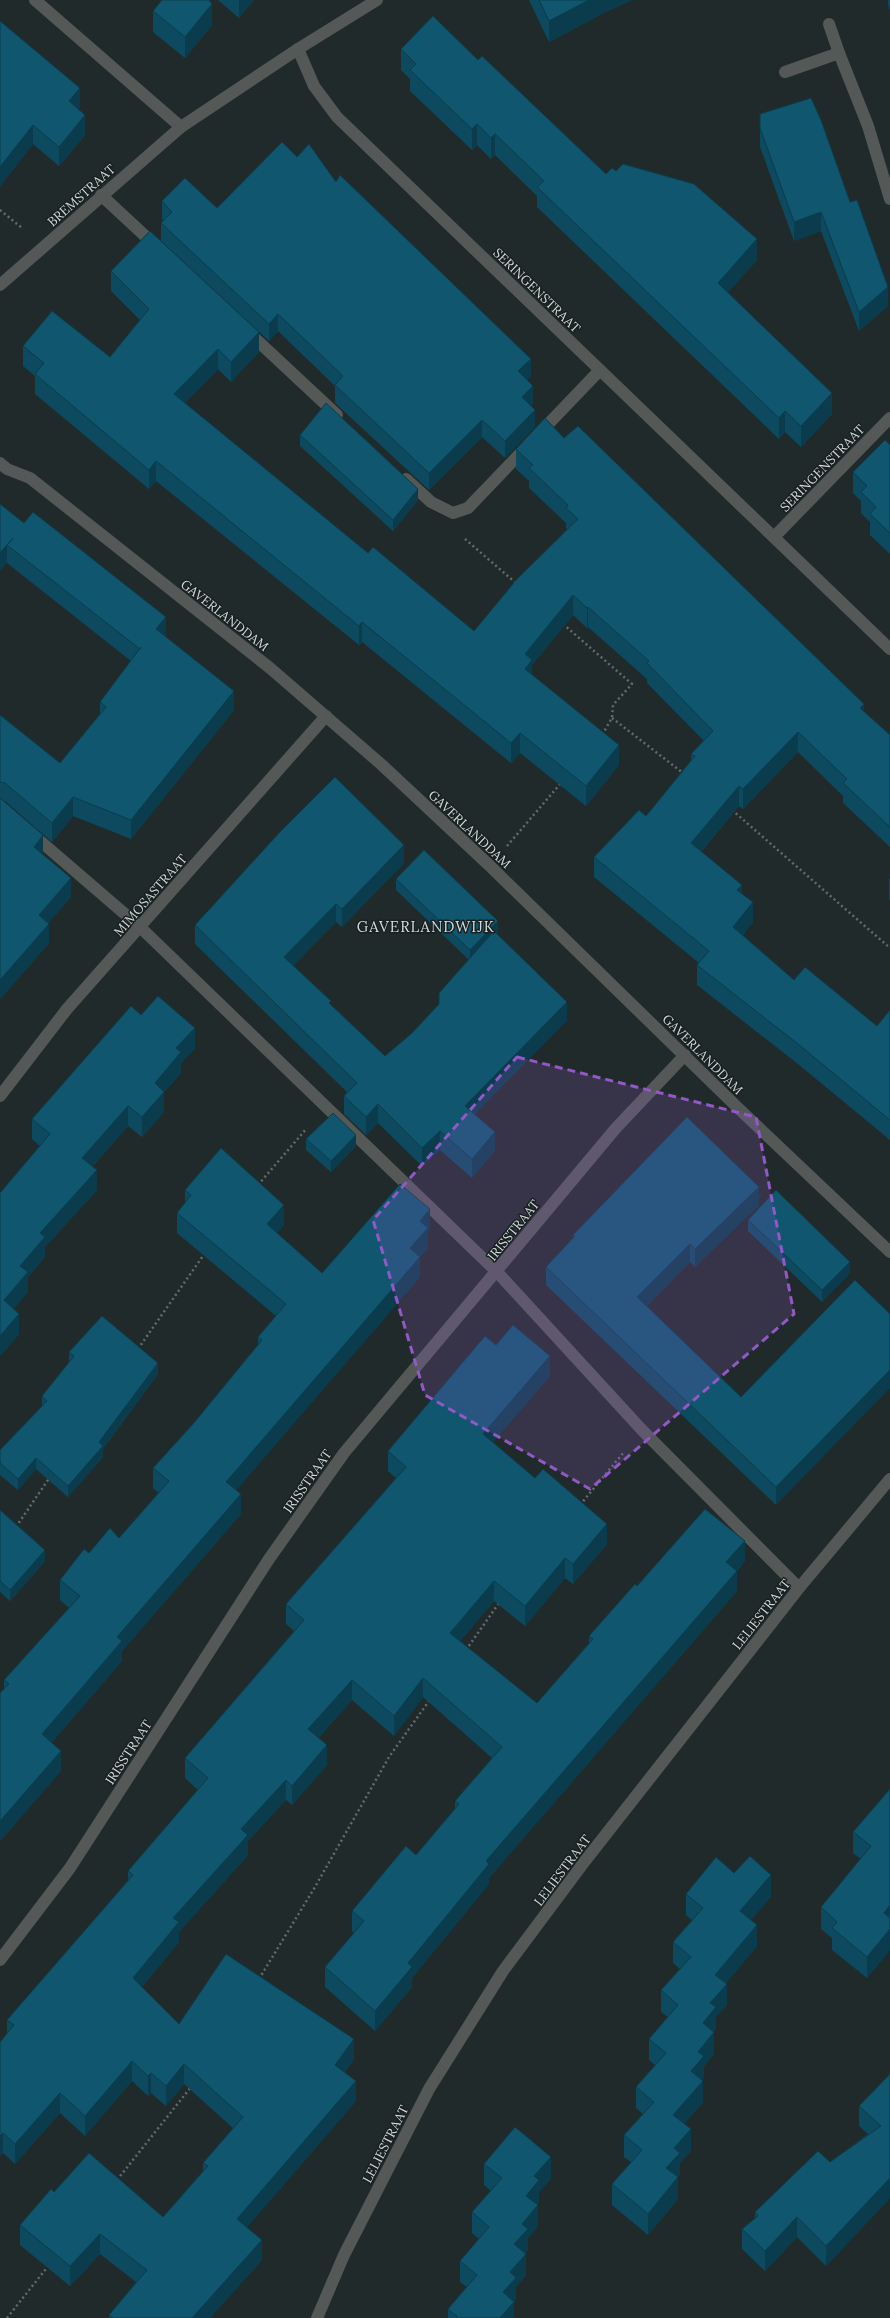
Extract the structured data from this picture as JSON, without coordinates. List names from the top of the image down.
{
  "streets": {
    "street": [
      "BREMSTRAAT",
      "SERINGENSTRAAT",
      "GAVERLANDDAM",
      "MIMOSASTRAAT",
      "IRISSTRAAT",
      "LELIESTRAAT"
    ]
  },
  "crossings": [
    ["BREMSTRAAT", "SERINGENSTRAAT"],
    ["GAVERLANDDAM", "MIMOSASTRAAT"],
    ["GAVERLANDDAM", "IRISSTRAAT"]
  ],
  "districts": ["GAVERLANDWIJK"]
}
